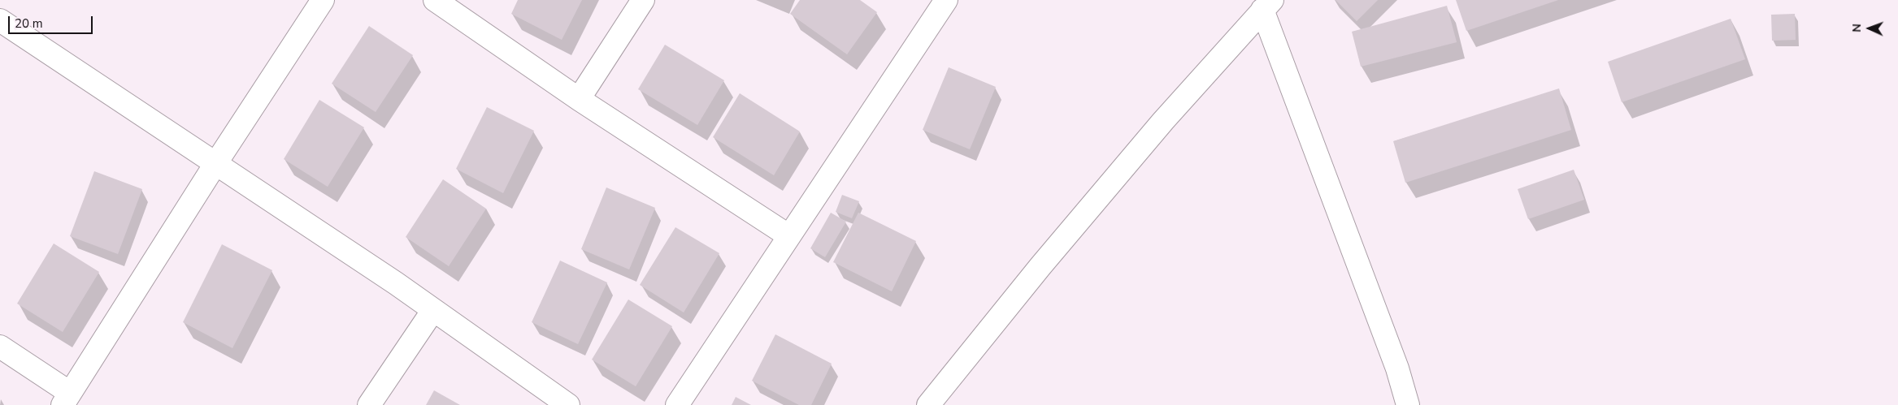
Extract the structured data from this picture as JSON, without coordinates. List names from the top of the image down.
{
  "scale_bar": "20 m",
  "north": "left"
}
